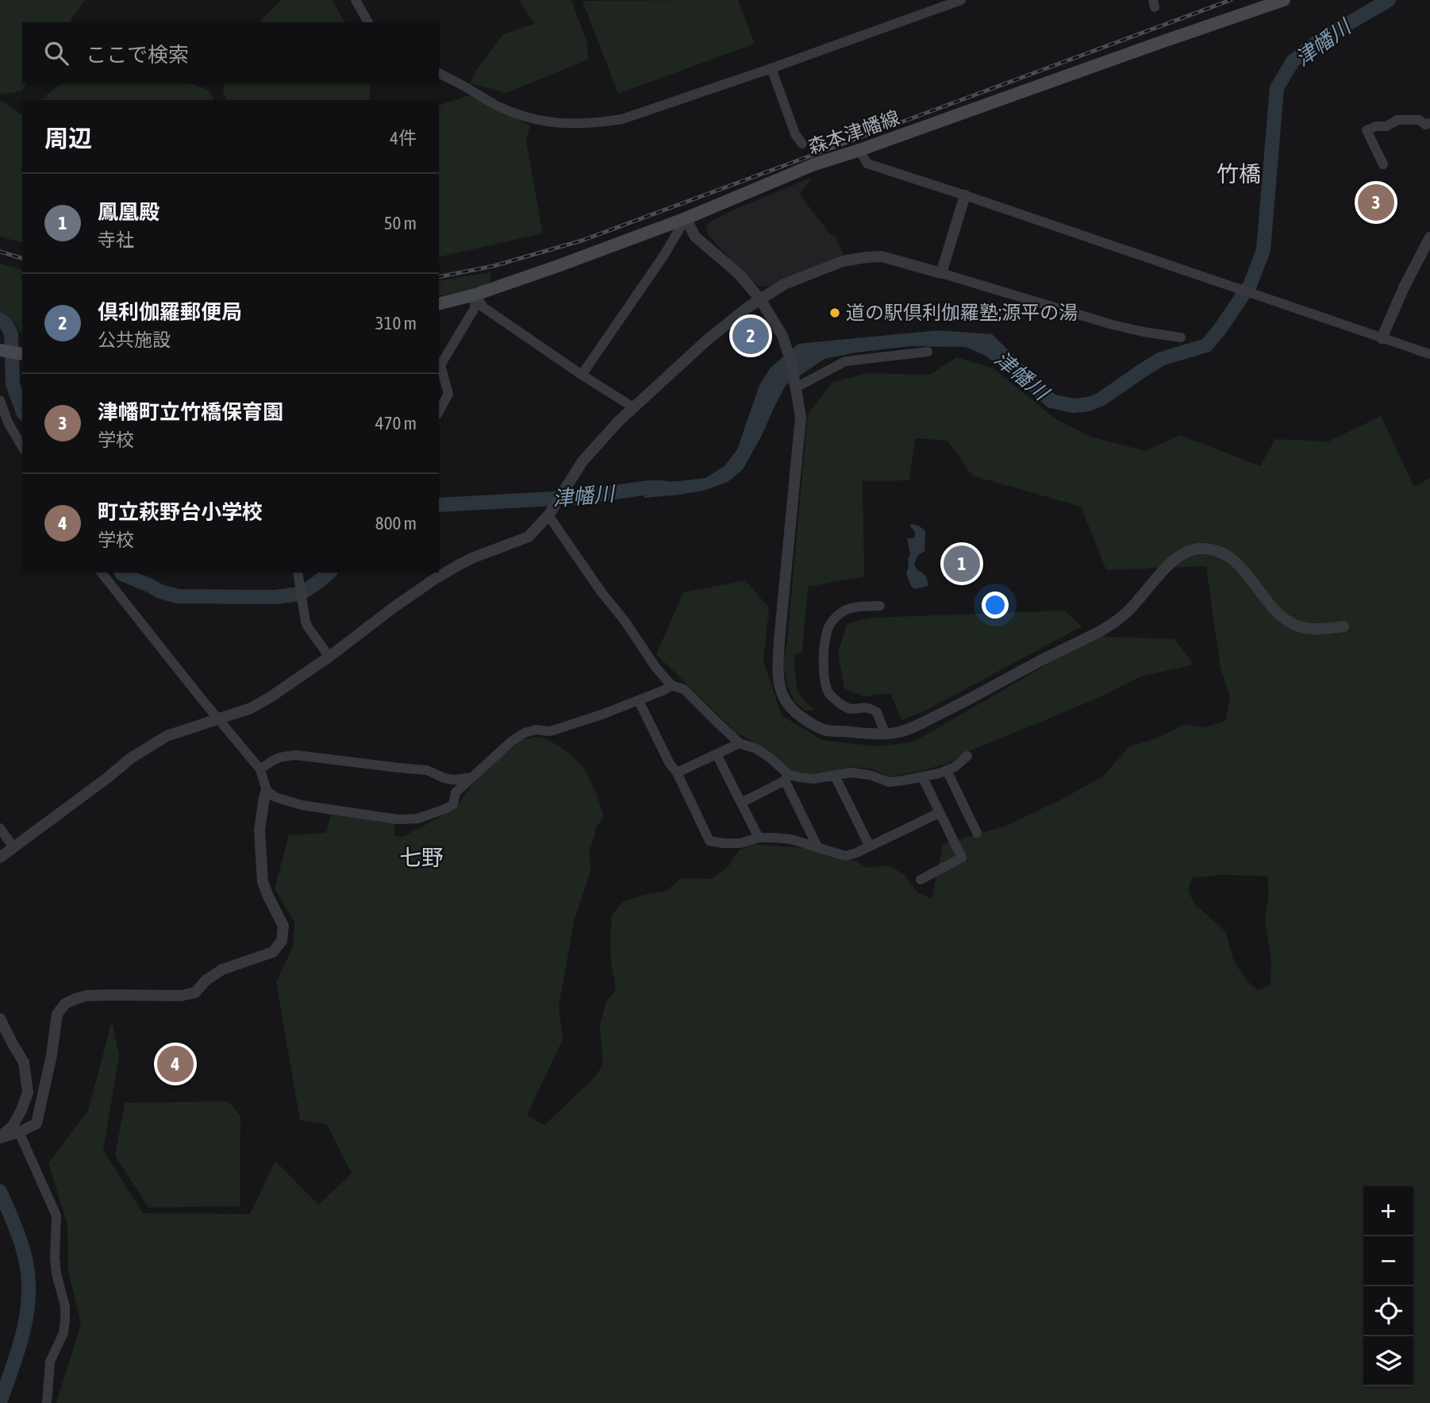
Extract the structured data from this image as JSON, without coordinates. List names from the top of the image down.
{
  "streets": {
    "main road": ["森本津幡線"]
  },
  "districts": ["竹橋", "七野"],
  "water": ["津幡川"],
  "places": ["道の駅倶利伽羅塾;源平の湯"],
  "page": {
    "search": "ここで検索",
    "heading": ["周辺", "4件"],
    "list": [
      {
        "mark": "1",
        "name": "鳳凰殿",
        "note": "寺社",
        "value": "50 m"
      },
      {
        "mark": "2",
        "name": "倶利伽羅郵便局",
        "note": "公共施設",
        "value": "310 m"
      },
      {
        "mark": "3",
        "name": "津幡町立竹橋保育園",
        "note": "学校",
        "value": "470 m"
      },
      {
        "mark": "4",
        "name": "町立萩野台小学校",
        "note": "学校",
        "value": "800 m"
      }
    ],
    "pins": [
      "3",
      "2",
      "1",
      "4"
    ],
    "map_buttons": ["+", "−"]
  }
}
